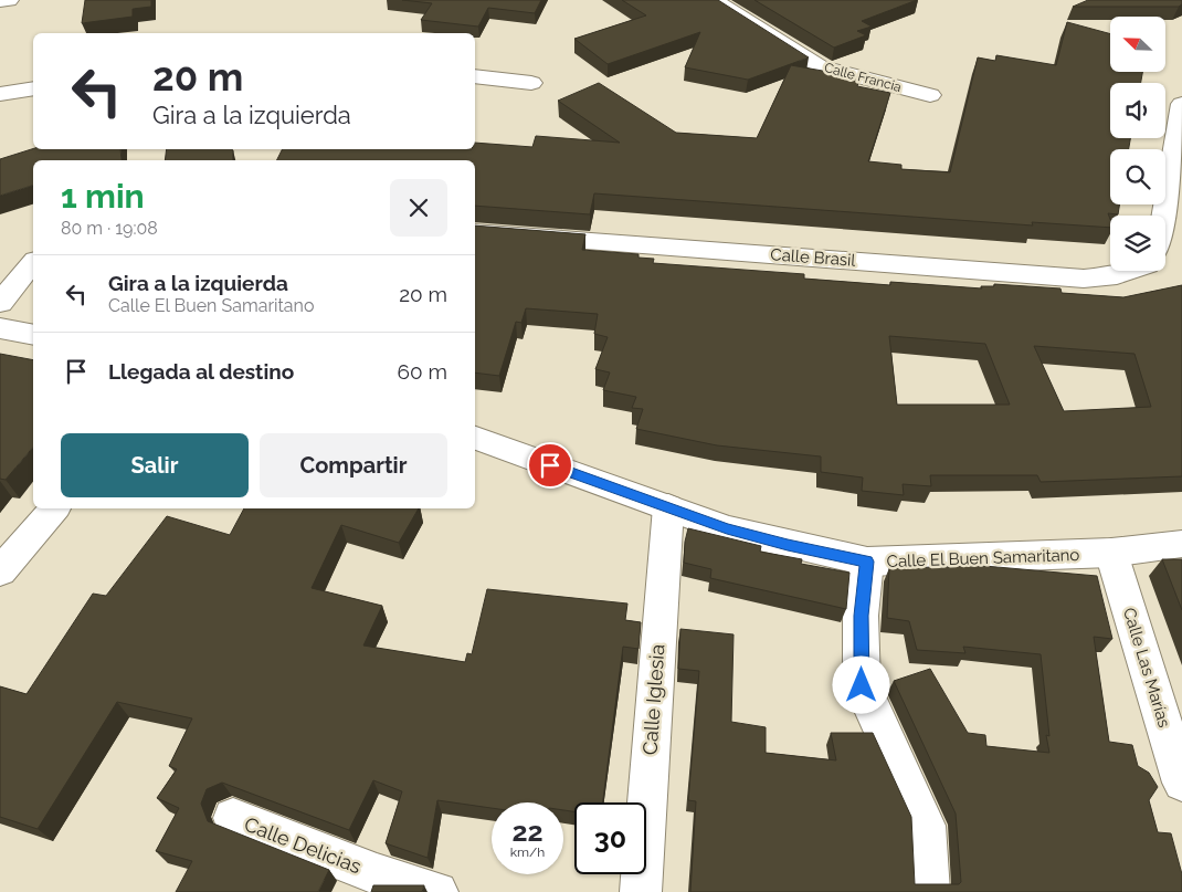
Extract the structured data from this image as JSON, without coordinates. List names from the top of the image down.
{
  "streets": {
    "street": [
      "Calle Francia",
      "Calle Brasil",
      "Calle El Buen Samaritano",
      "Calle Las Marías",
      "Calle Iglesia",
      "Calle Delicias"
    ]
  },
  "crossings": [
    ["Calle El Buen Samaritano", "Calle Las Marías"],
    ["Calle El Buen Samaritano", "Calle Iglesia"]
  ],
  "north": "top left",
  "page": {
    "turn": ["20 m", "Gira a la izquierda"],
    "heading": ["1 min", "80 m · 19:08"],
    "list": [
      {
        "name": "Gira a la izquierda",
        "note": "Calle El Buen Samaritano",
        "value": "20 m"
      },
      {
        "name": "Llegada al destino",
        "value": "60 m"
      }
    ],
    "buttons": ["Salir", "Compartir"],
    "speed": "22 km/h",
    "limit": "30"
  }
}
